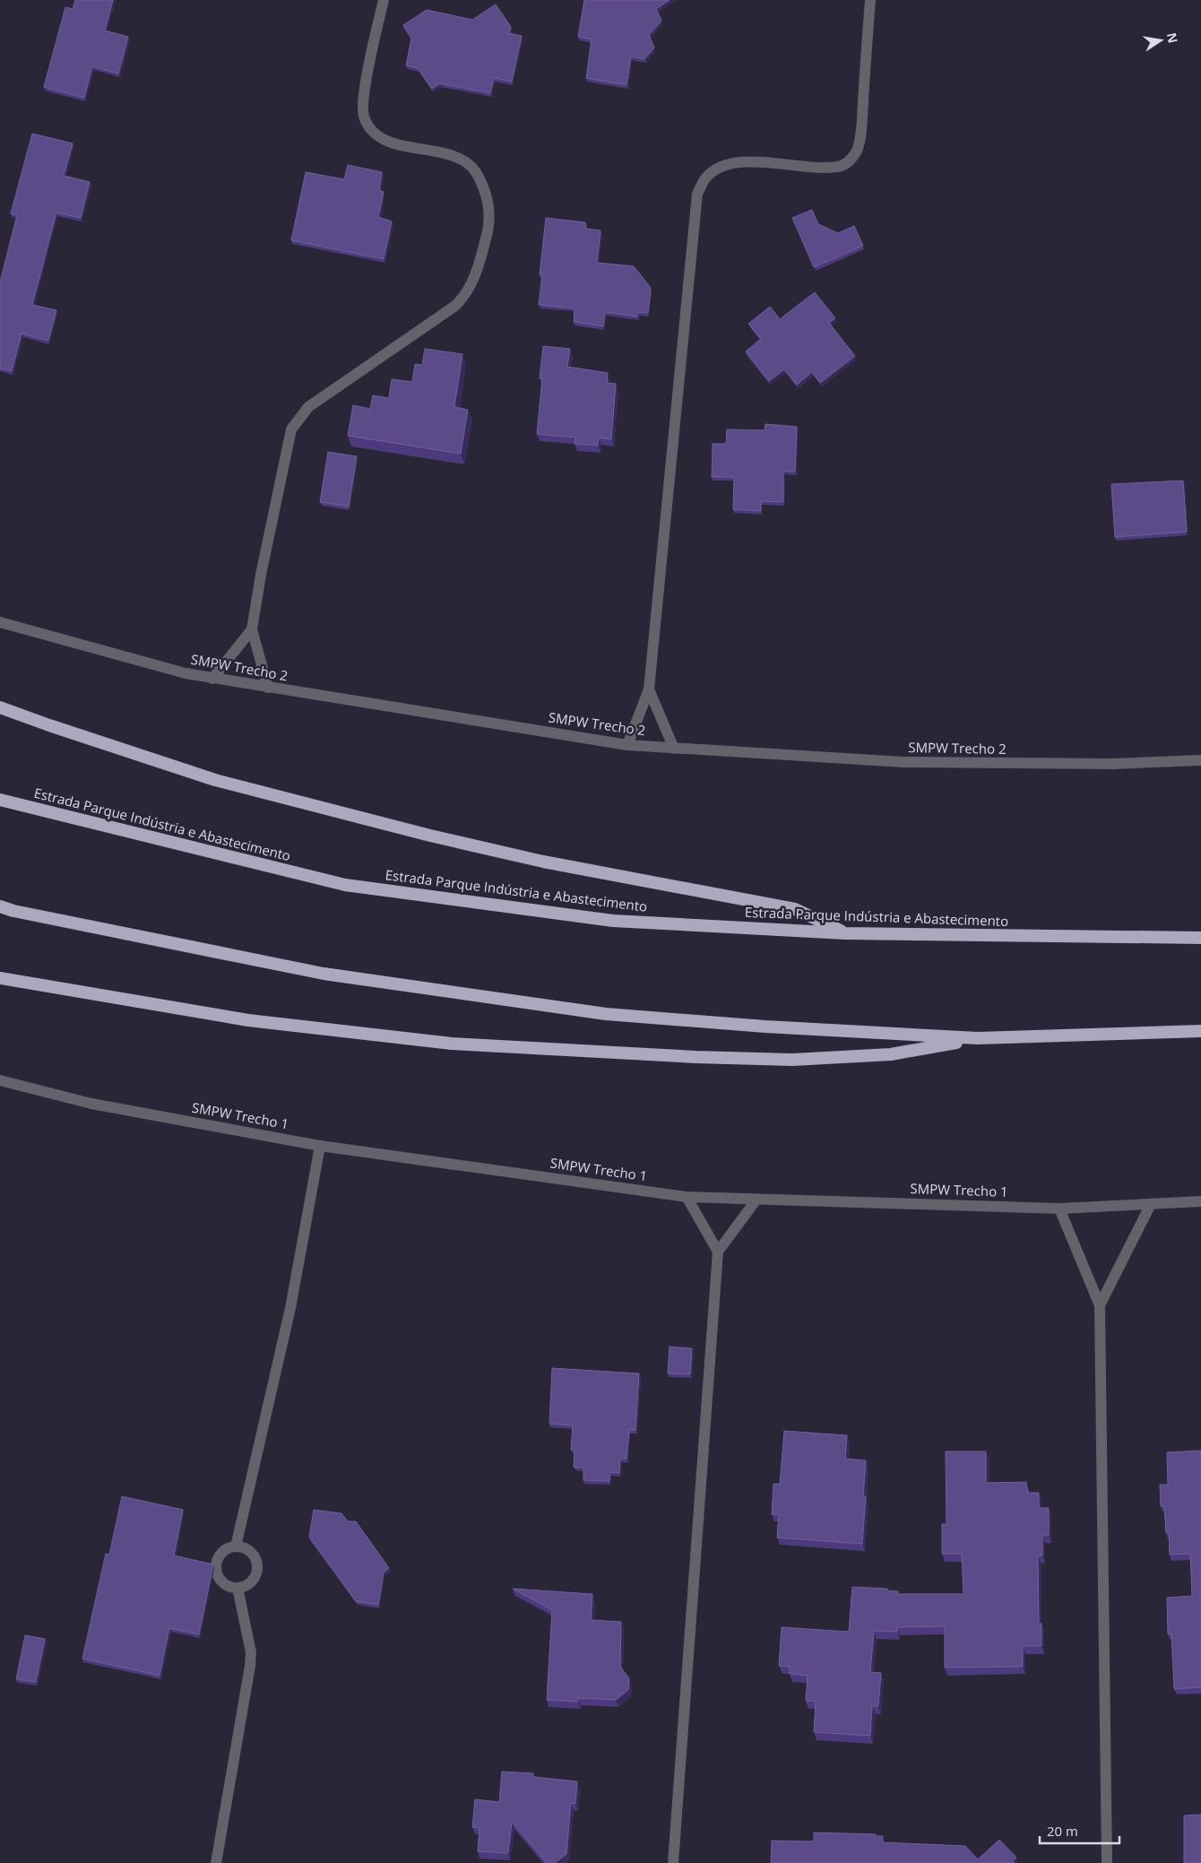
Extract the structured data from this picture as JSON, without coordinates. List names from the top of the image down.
{
  "streets": {
    "highway": ["Estrada Parque Indústria e Abastecimento"],
    "street": ["SMPW Trecho 2", "SMPW Trecho 1"]
  },
  "scale_bar": "20 m",
  "north": "right"
}
